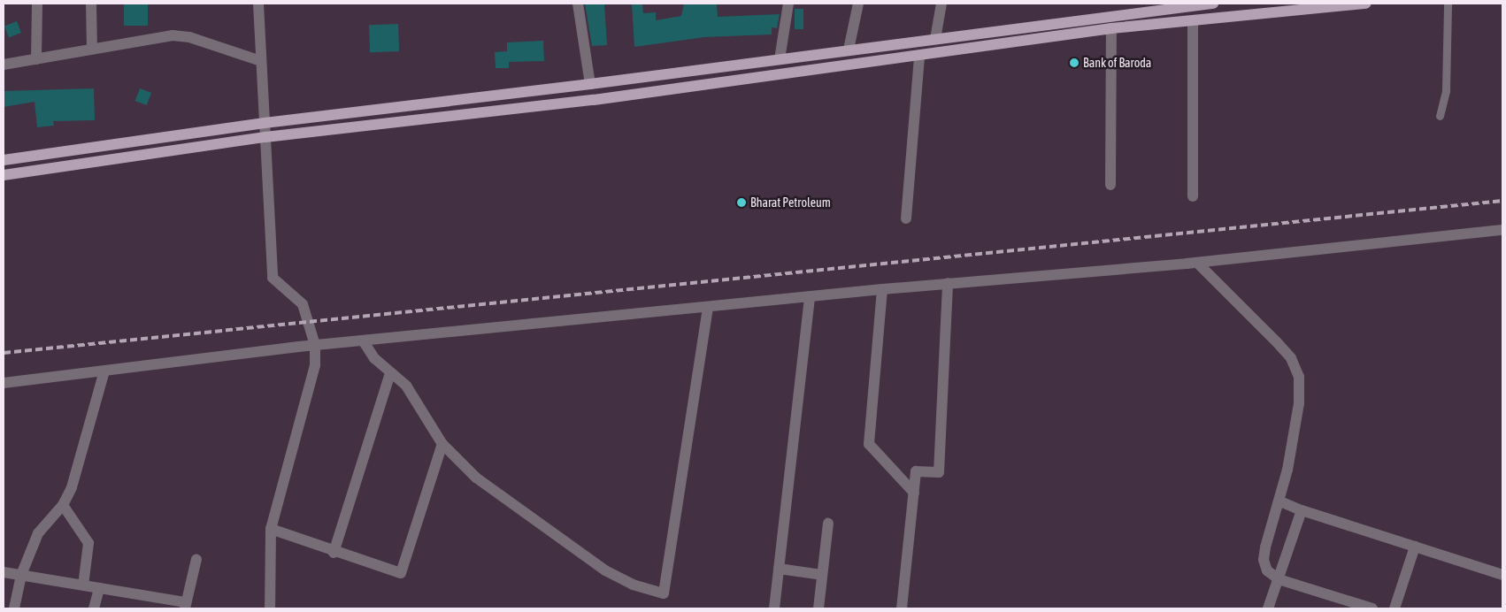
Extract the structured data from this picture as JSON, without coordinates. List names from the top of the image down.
{
  "places": ["Bank of Baroda", "Bharat Petroleum"]
}
